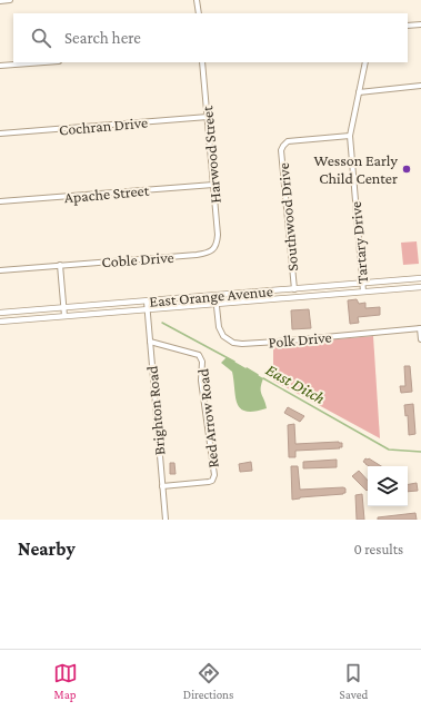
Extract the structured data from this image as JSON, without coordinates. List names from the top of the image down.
{
  "streets": {
    "street": [
      "Cochran Drive",
      "Harwood Street",
      "Apache Street",
      "Southwood Drive",
      "Tartary Drive",
      "Coble Drive",
      "East Orange Avenue",
      "Polk Drive",
      "Brighton Road",
      "Red Arrow Road"
    ]
  },
  "crossings": [
    ["Cochran Drive", "Harwood Street"],
    ["Harwood Street", "Apache Street"],
    ["Harwood Street", "Coble Drive"],
    ["Southwood Drive", "Tartary Drive"],
    ["Southwood Drive", "East Orange Avenue"],
    ["Tartary Drive", "East Orange Avenue"],
    ["East Orange Avenue", "Polk Drive"],
    ["East Orange Avenue", "Brighton Road"],
    ["Brighton Road", "Red Arrow Road"]
  ],
  "water": ["East Ditch"],
  "places": ["Wesson Early Child Center"],
  "page": {
    "search": "Search here",
    "heading": ["Nearby", "0 results"],
    "nav": ["Map", "Directions", "Saved"]
  }
}
